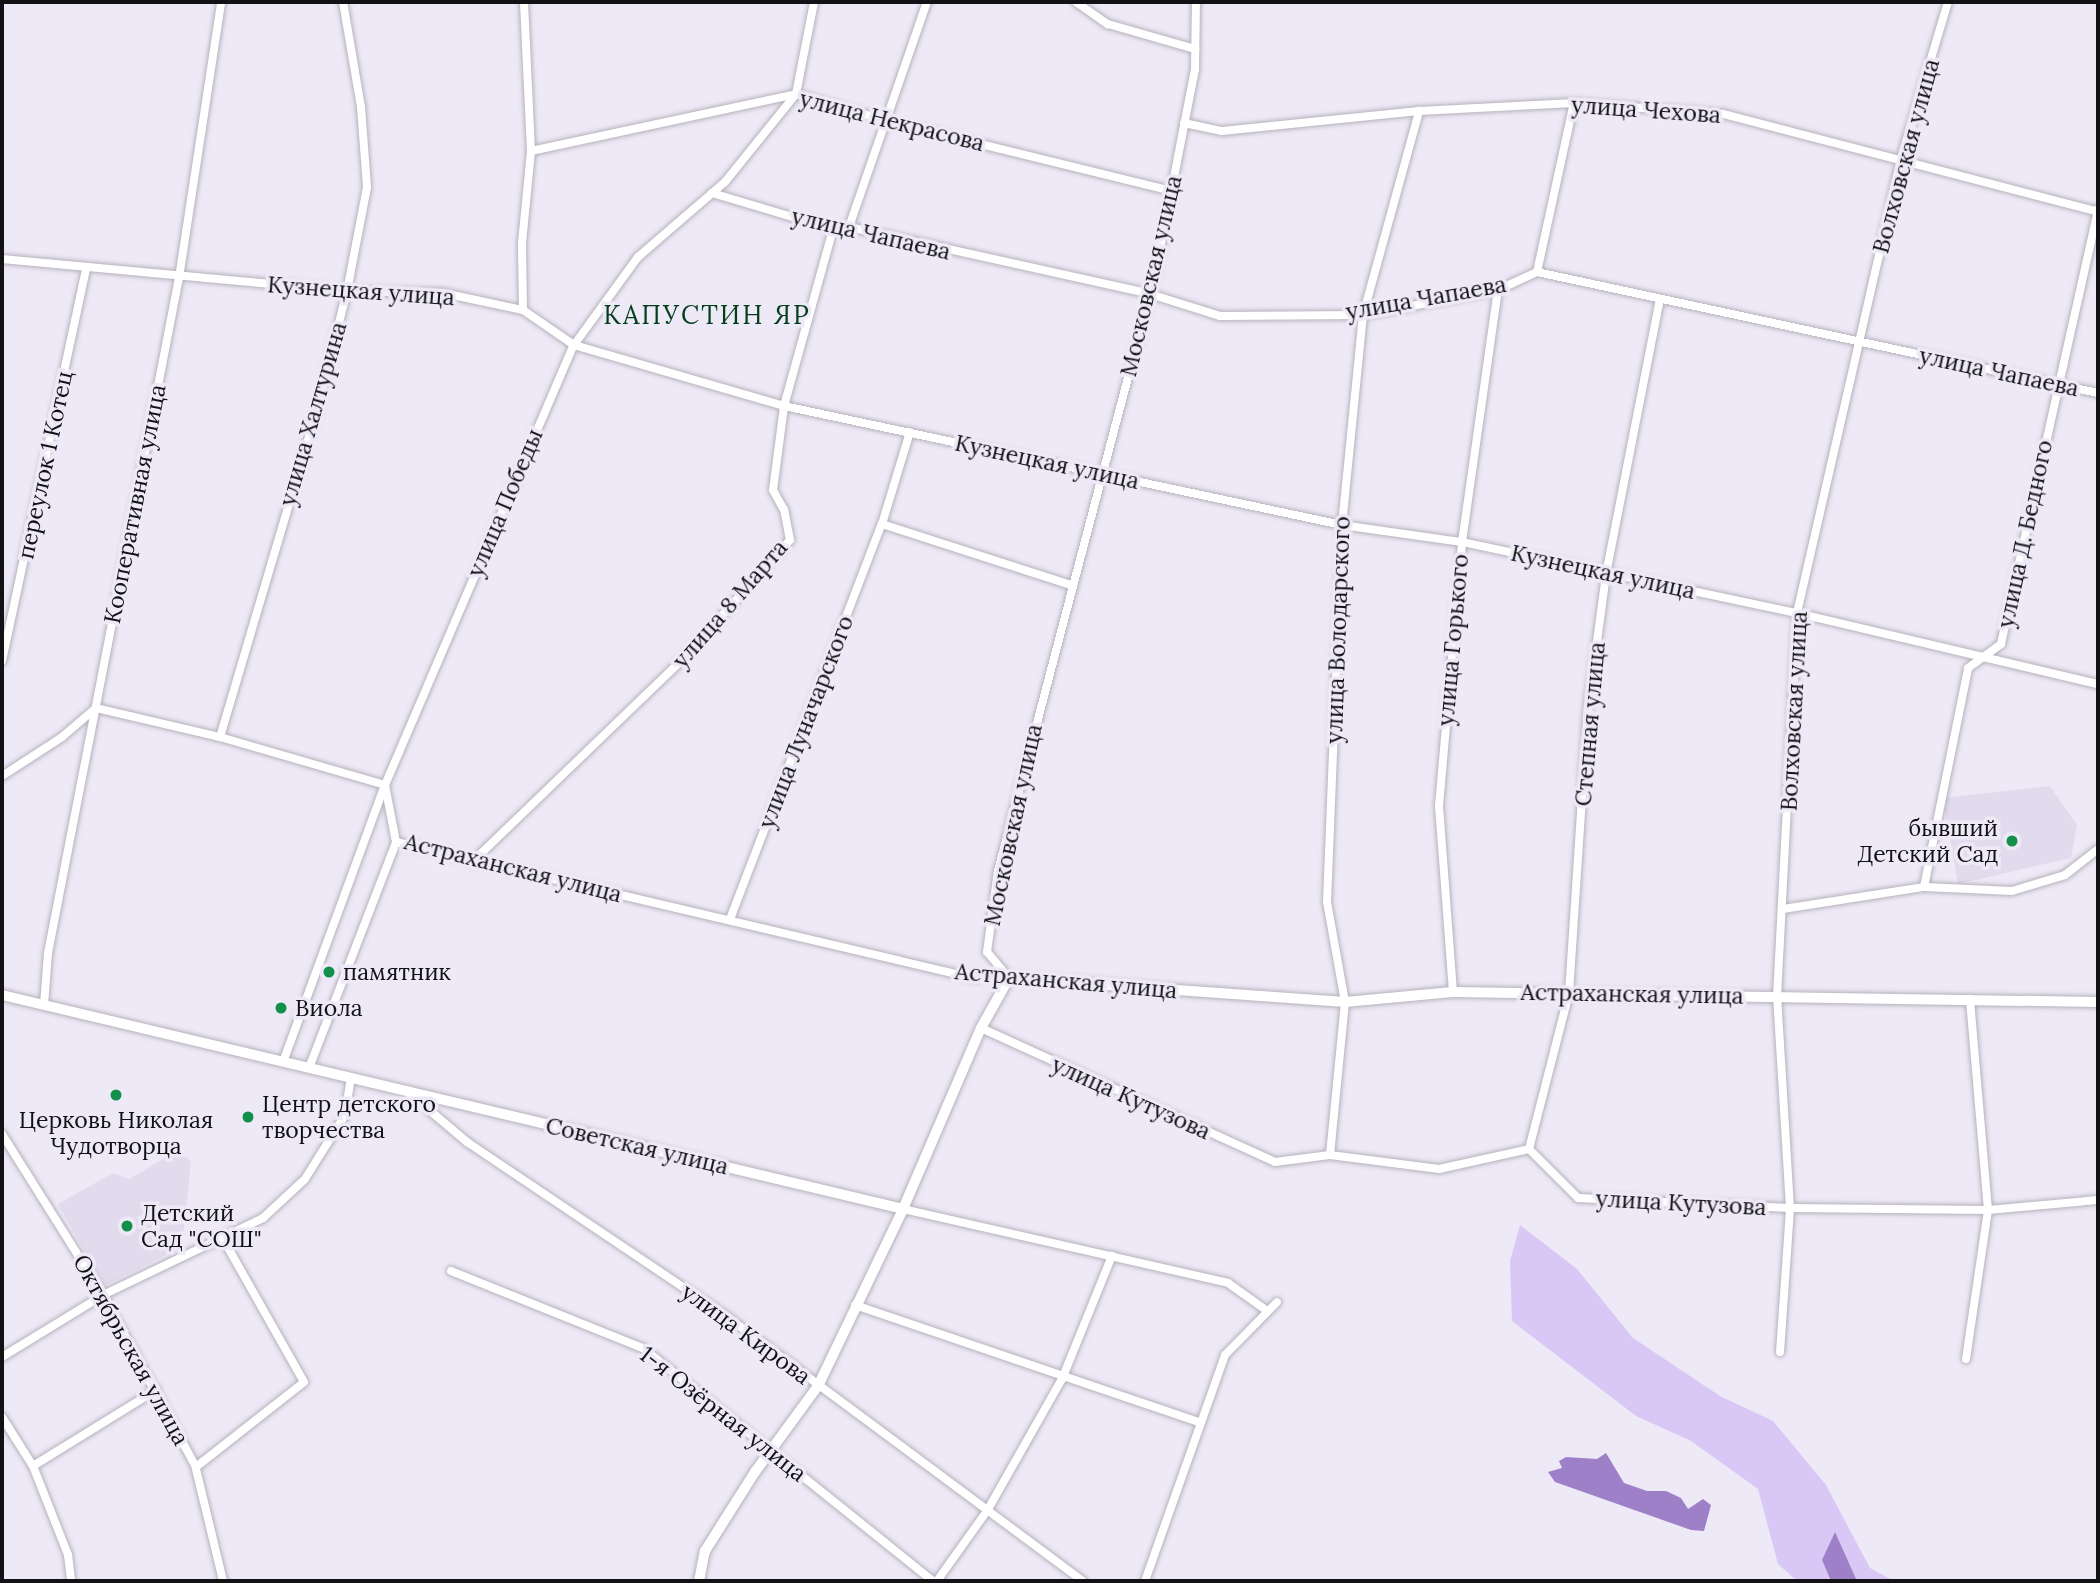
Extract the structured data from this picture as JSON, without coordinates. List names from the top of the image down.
{
  "streets": {
    "street": [
      "улица Чехова",
      "улица Некрасова",
      "Волховская улица",
      "улица Чапаева",
      "Московская улица",
      "Кузнецкая улица",
      "улица Халтурина",
      "переулок 1 Котец",
      "улица Победы",
      "Кооперативная улица",
      "улица Д. Бедного",
      "улица 8 Марта",
      "улица Володарского",
      "улица Горького",
      "улица Луначарского",
      "Степная улица",
      "Астраханская улица",
      "улица Кутузова",
      "Советская улица",
      "улица Кирова",
      "Октябрьская улица",
      "1-я Озёрная улица"
    ]
  },
  "crossings": [
    ["улица Чехова", "Волховская улица"],
    ["улица Чехова", "Московская улица"],
    ["улица Чехова", "улица Д. Бедного"],
    ["улица Чехова", "улица Володарского"],
    ["улица Некрасова", "Московская улица"],
    ["улица Некрасова", "улица Победы"],
    ["Волховская улица", "улица Чапаева"],
    ["Волховская улица", "Кузнецкая улица"],
    ["Волховская улица", "Астраханская улица"],
    ["Волховская улица", "улица Кутузова"],
    ["улица Чапаева", "Московская улица"],
    ["улица Чапаева", "улица Победы"],
    ["улица Чапаева", "улица Д. Бедного"],
    ["улица Чапаева", "улица 8 Марта"],
    ["улица Чапаева", "улица Володарского"],
    ["улица Чапаева", "улица Горького"],
    ["улица Чапаева", "Степная улица"],
    ["Московская улица", "Кузнецкая улица"],
    ["Московская улица", "Астраханская улица"],
    ["Кузнецкая улица", "улица Халтурина"],
    ["Кузнецкая улица", "переулок 1 Котец"],
    ["Кузнецкая улица", "улица Победы"],
    ["Кузнецкая улица", "Кооперативная улица"],
    ["Кузнецкая улица", "улица Д. Бедного"],
    ["Кузнецкая улица", "улица 8 Марта"],
    ["Кузнецкая улица", "улица Володарского"],
    ["Кузнецкая улица", "улица Горького"],
    ["Кузнецкая улица", "улица Луначарского"],
    ["Кузнецкая улица", "Степная улица"],
    ["улица Победы", "Астраханская улица"],
    ["улица Победы", "Советская улица"],
    ["Кооперативная улица", "Советская улица"],
    ["улица 8 Марта", "Астраханская улица"],
    ["улица Володарского", "Астраханская улица"],
    ["улица Володарского", "улица Кутузова"],
    ["улица Горького", "Астраханская улица"],
    ["улица Луначарского", "Астраханская улица"],
    ["Степная улица", "Астраханская улица"],
    ["Степная улица", "улица Кутузова"],
    ["Советская улица", "улица Кирова"]
  ],
  "districts": ["КАПУСТИН ЯР"],
  "places": [
    "бывший Детский Сад",
    "памятник",
    "Виола",
    "Церковь Николая Чудотворца",
    "Центр детского творчества",
    "Детский Сад \"СОШ\""
  ]
}
